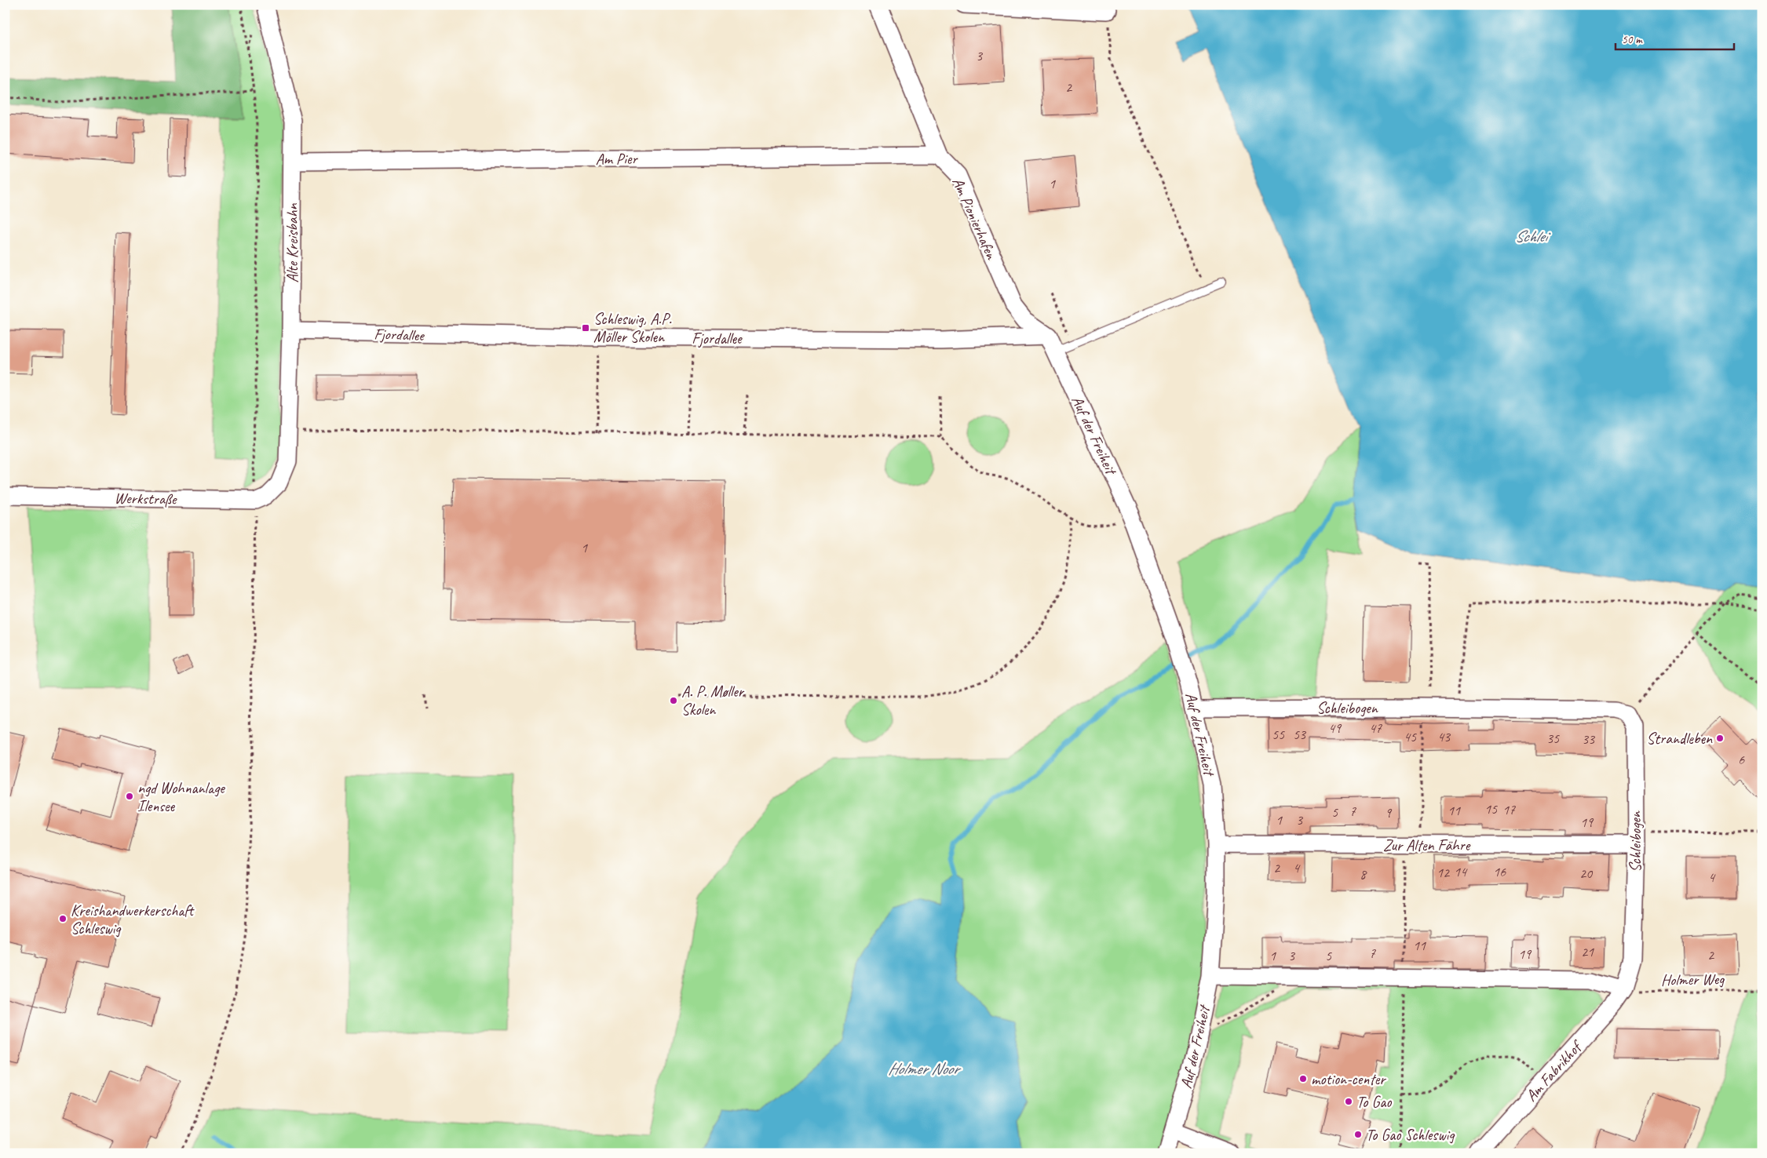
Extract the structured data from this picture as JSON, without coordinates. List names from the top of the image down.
{
  "streets": {
    "street": [
      "Am Pier",
      "Am Pionierhafen",
      "Alte Kreisbahn",
      "Fjordallee",
      "Auf der Freiheit",
      "Werkstraße",
      "Schleibogen",
      "Zur Alten Fähre",
      "Am Fabrikhof"
    ],
    "path": ["Holmer Weg"]
  },
  "crossings": [
    ["Am Pier", "Am Pionierhafen"],
    ["Am Pier", "Alte Kreisbahn"],
    ["Am Pionierhafen", "Fjordallee"],
    ["Am Pionierhafen", "Auf der Freiheit"],
    ["Alte Kreisbahn", "Fjordallee"],
    ["Alte Kreisbahn", "Werkstraße"],
    ["Fjordallee", "Auf der Freiheit"],
    ["Auf der Freiheit", "Schleibogen"],
    ["Auf der Freiheit", "Zur Alten Fähre"],
    ["Schleibogen", "Zur Alten Fähre"],
    ["Schleibogen", "Holmer Weg"],
    ["Schleibogen", "Am Fabrikhof"],
    ["Holmer Weg", "Am Fabrikhof"]
  ],
  "water": ["Schlei", "Holmer Noor"],
  "places": {
    "transit": ["Schleswig, A.P. Möller Skolen"],
    "other": [
      "A. P. Møller Skolen",
      "Strandleben",
      "ngd Wohnanlage Ilensee",
      "Kreishandwerkerschaft Schleswig",
      "motion-center",
      "To Gao",
      "To Gao Schleswig"
    ]
  },
  "house_numbers": [
    "3",
    "2",
    "1",
    "1",
    "49",
    "47",
    "55",
    "53",
    "45",
    "43",
    "35",
    "33",
    "6",
    "15",
    "17",
    "11",
    "7",
    "5",
    "9",
    "1",
    "3",
    "19",
    "2",
    "4",
    "14",
    "16",
    "12",
    "20",
    "8",
    "4",
    "11",
    "21",
    "7",
    "19",
    "2",
    "1",
    "3",
    "5"
  ],
  "scale_bar": "50 m"
}
